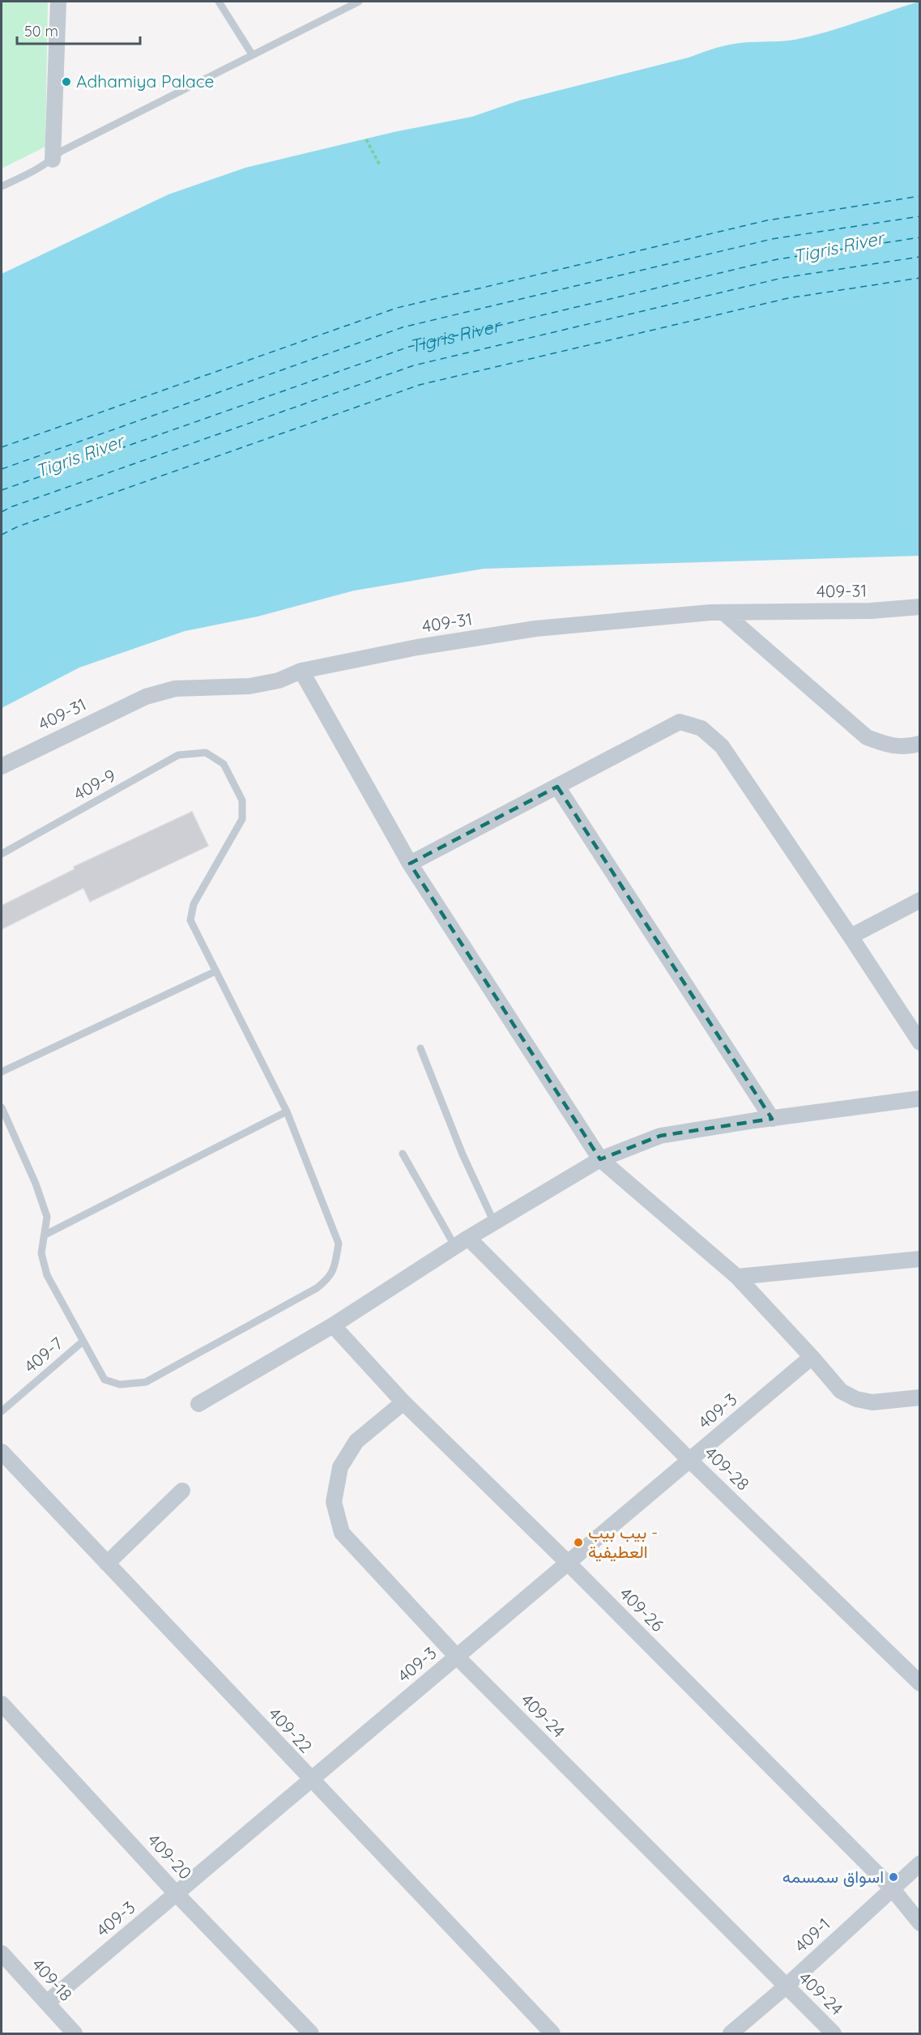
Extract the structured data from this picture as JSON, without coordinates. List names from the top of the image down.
{
  "streets": {
    "street": [
      "409-31",
      "409-3",
      "409-28",
      "409-26",
      "409-24",
      "409-22",
      "409-20",
      "409-1",
      "409-18"
    ],
    "lane": ["409-9", "409-7"]
  },
  "crossings": [
    ["409-3", "409-28"],
    ["409-3", "409-26"],
    ["409-3", "409-24"],
    ["409-3", "409-22"],
    ["409-3", "409-20"],
    ["409-3", "409-18"],
    ["409-26", "409-24"],
    ["409-26", "409-1"],
    ["409-24", "409-1"]
  ],
  "water": ["Tigris River"],
  "places": ["Adhamiya Palace", "بيب بيب - العطيفية", "اسواق سمسمه"],
  "scale_bar": "50 m"
}
